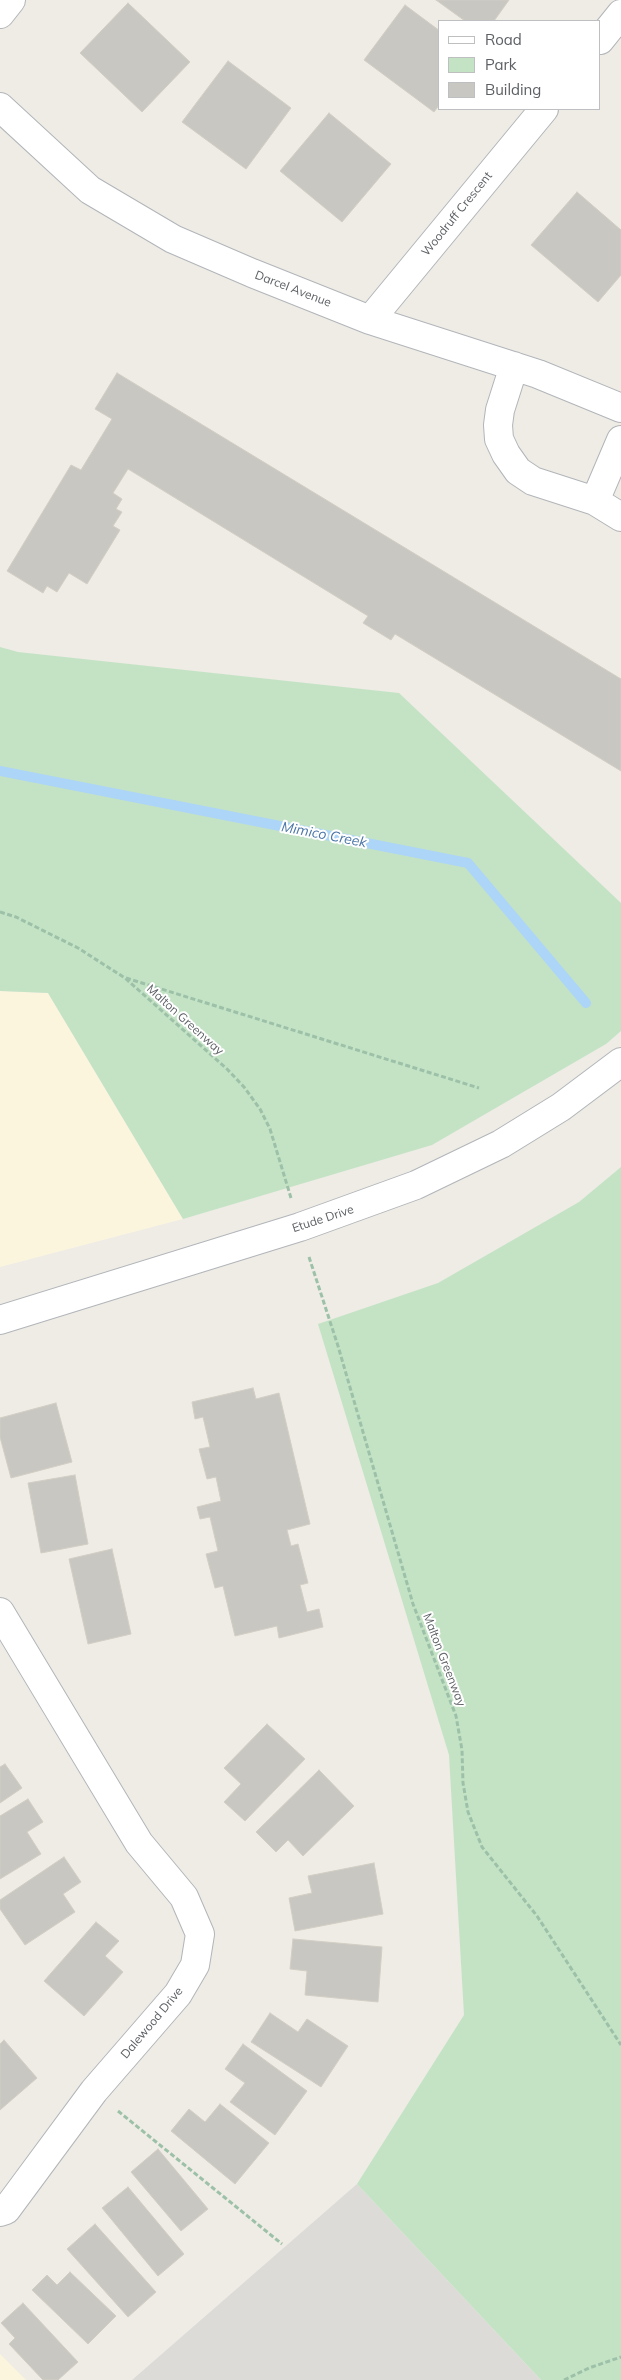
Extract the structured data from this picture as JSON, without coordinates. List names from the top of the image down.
{
  "streets": {
    "street": [
      "Woodruff Crescent",
      "Darcel Avenue",
      "Etude Drive",
      "Dalewood Drive"
    ],
    "path": ["Malton Greenway"]
  },
  "crossings": [
    ["Woodruff Crescent", "Darcel Avenue"]
  ],
  "water": ["Mimico Creek"],
  "legend": ["Road", "Park", "Building"]
}
